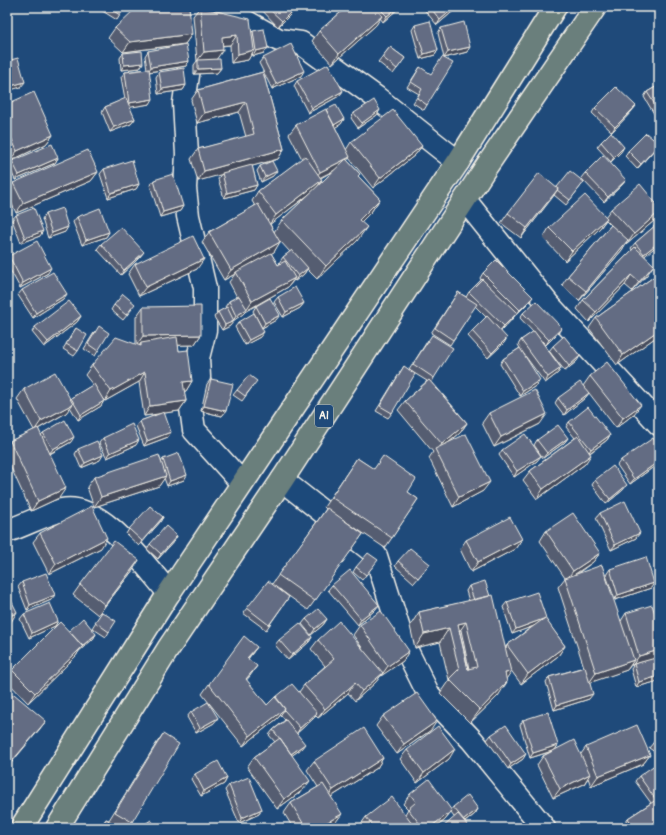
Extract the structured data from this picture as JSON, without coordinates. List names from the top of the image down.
{
  "streets": {
    "highway": ["A1"]
  }
}
